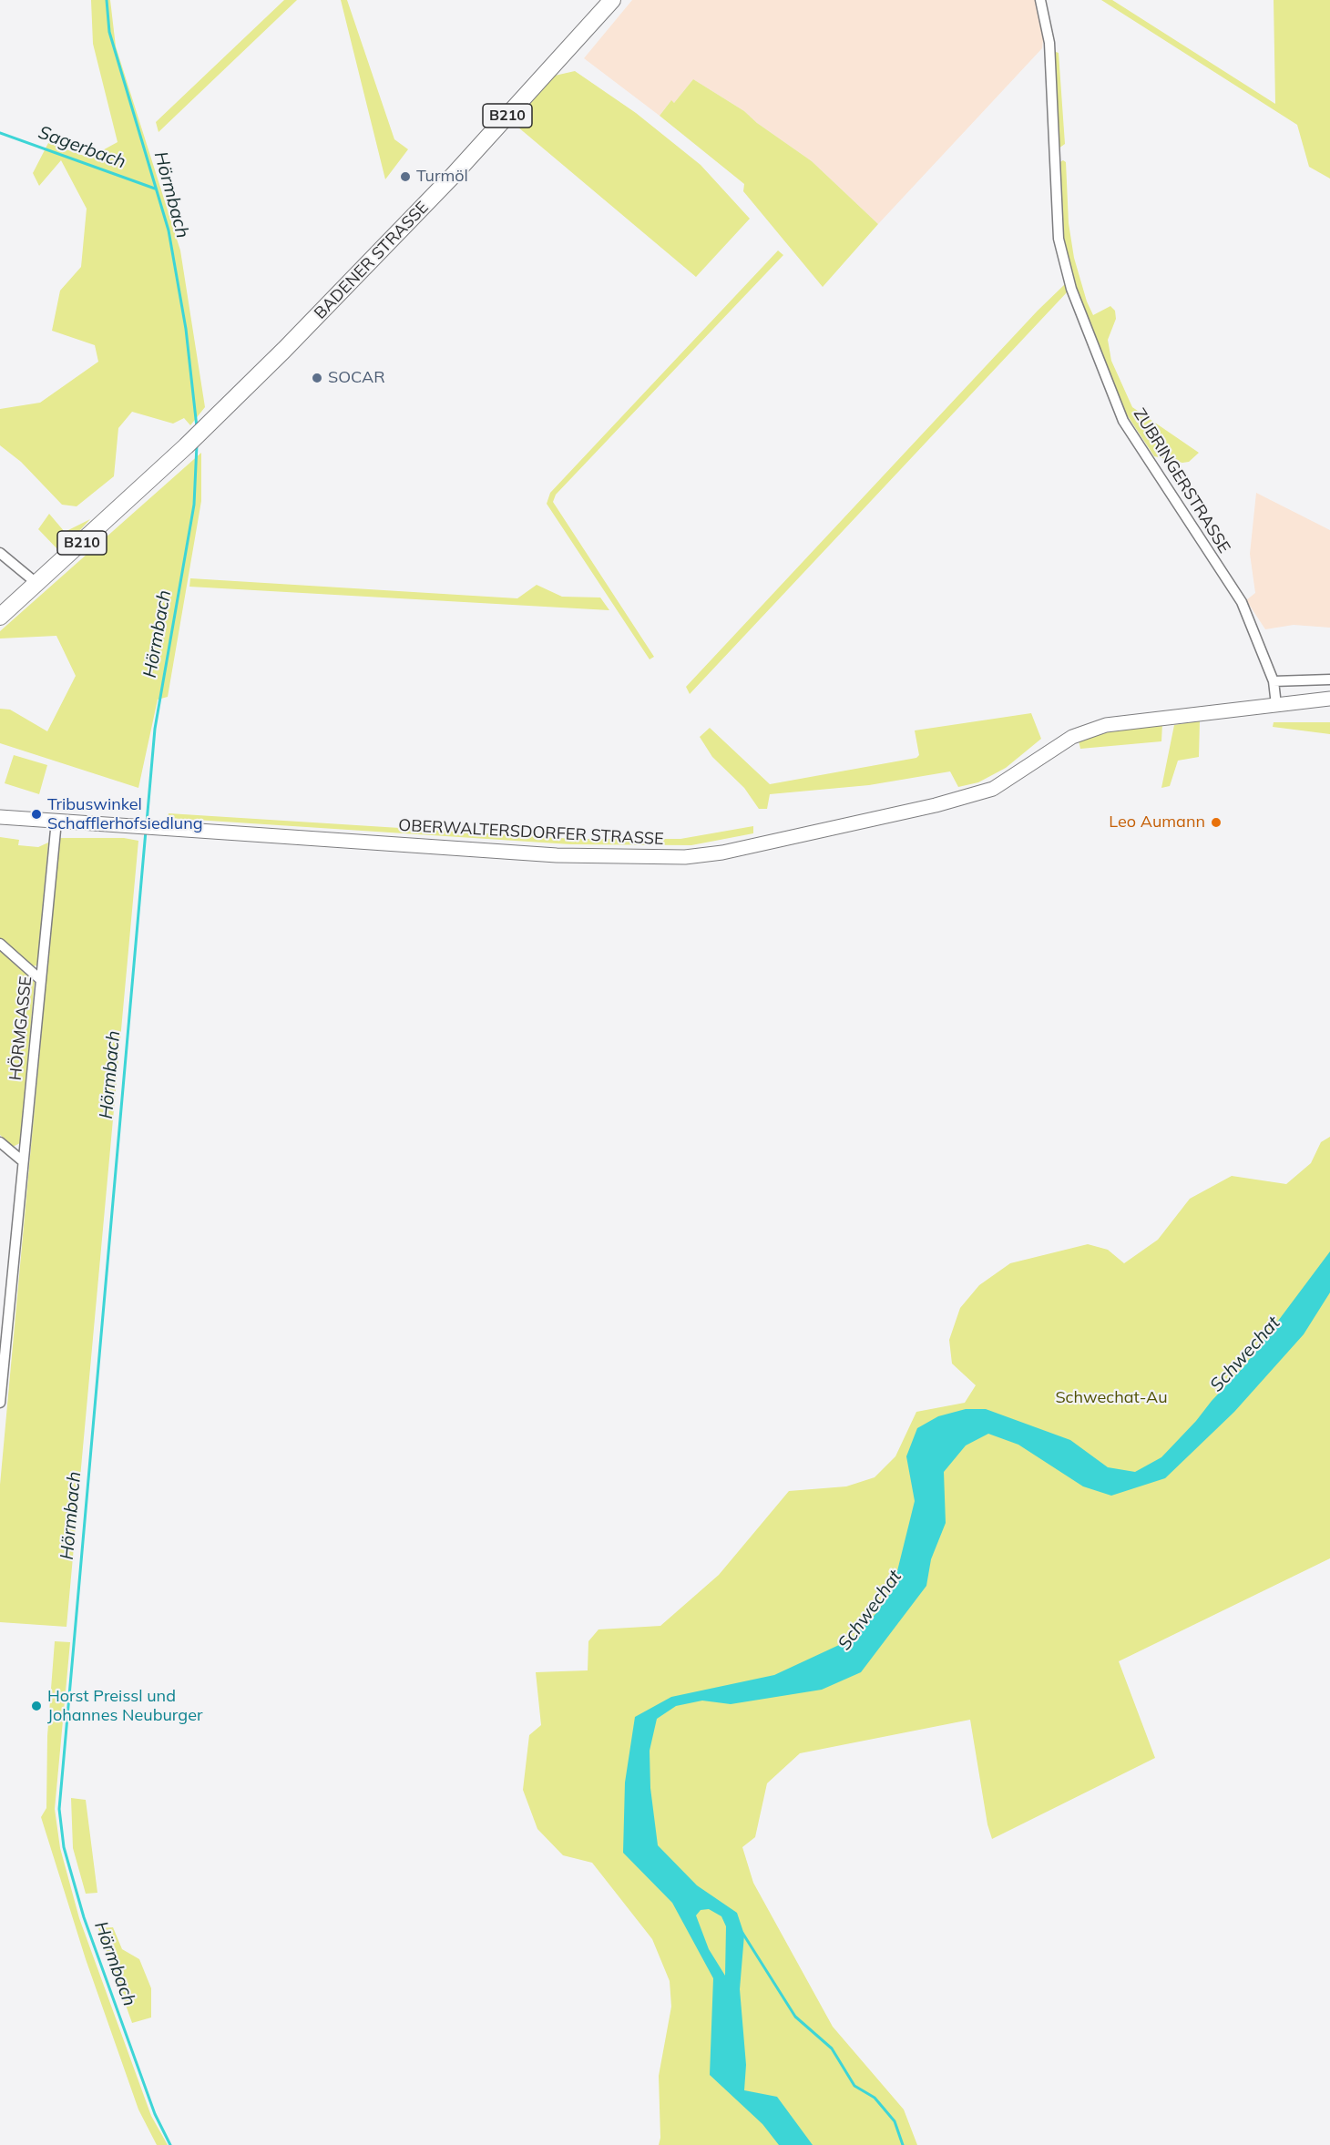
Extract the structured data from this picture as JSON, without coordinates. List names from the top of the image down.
{
  "streets": {
    "main road": ["B210", "BADENER STRASSE"],
    "street": ["ZUBRINGERSTRASSE", "OBERWALTERSDORFER STRASSE", "HÖRMGASSE"]
  },
  "crossings": [
    ["B210", "BADENER STRASSE"],
    ["ZUBRINGERSTRASSE", "OBERWALTERSDORFER STRASSE"],
    ["OBERWALTERSDORFER STRASSE", "HÖRMGASSE"]
  ],
  "water": ["Sagerbach", "Hörmbach", "Schwechat"],
  "parks": ["Schwechat-Au"],
  "places": [
    "Turmöl",
    "SOCAR",
    "Tribuswinkel Schafflerhofsiedlung",
    "Leo Aumann",
    "Horst Preissl und Johannes Neuburger"
  ]
}
